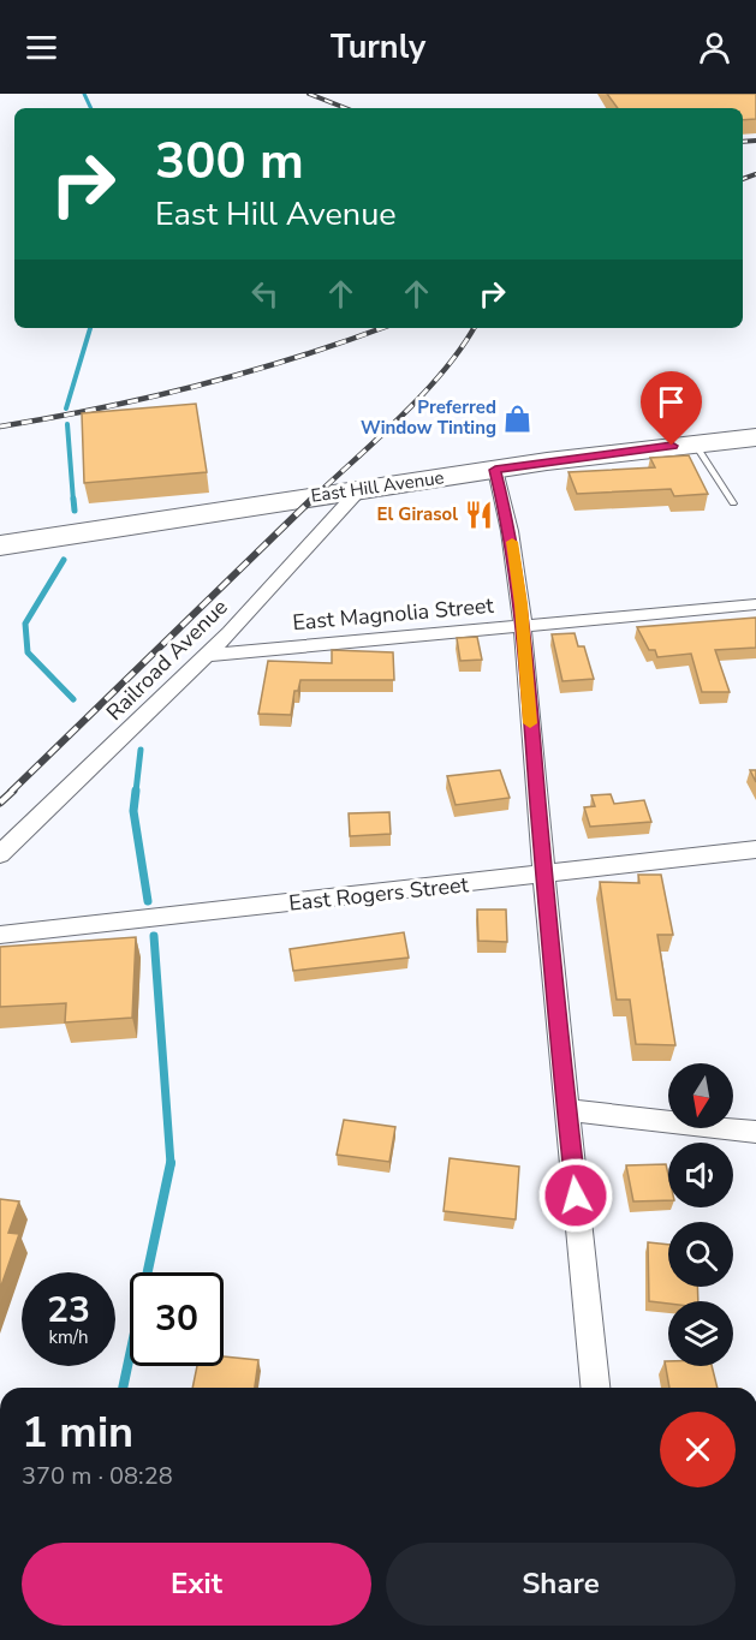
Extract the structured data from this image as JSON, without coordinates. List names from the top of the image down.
{
  "streets": {
    "highway": ["East Hill Avenue"],
    "street": ["East Magnolia Street", "Railroad Avenue", "East Rogers Street"]
  },
  "crossings": [
    ["East Hill Avenue", "Railroad Avenue"],
    ["East Magnolia Street", "Railroad Avenue"]
  ],
  "places": {
    "shop": ["Preferred Window Tinting"],
    "restaurant": ["El Girasol"]
  },
  "north": "bottom",
  "page": {
    "header": "Turnly",
    "turn": ["300 m", "East Hill Avenue"],
    "speed": "23 km/h",
    "limit": "30",
    "heading": ["1 min", "370 m · 08:28"],
    "buttons": ["Exit", "Share"]
  }
}
